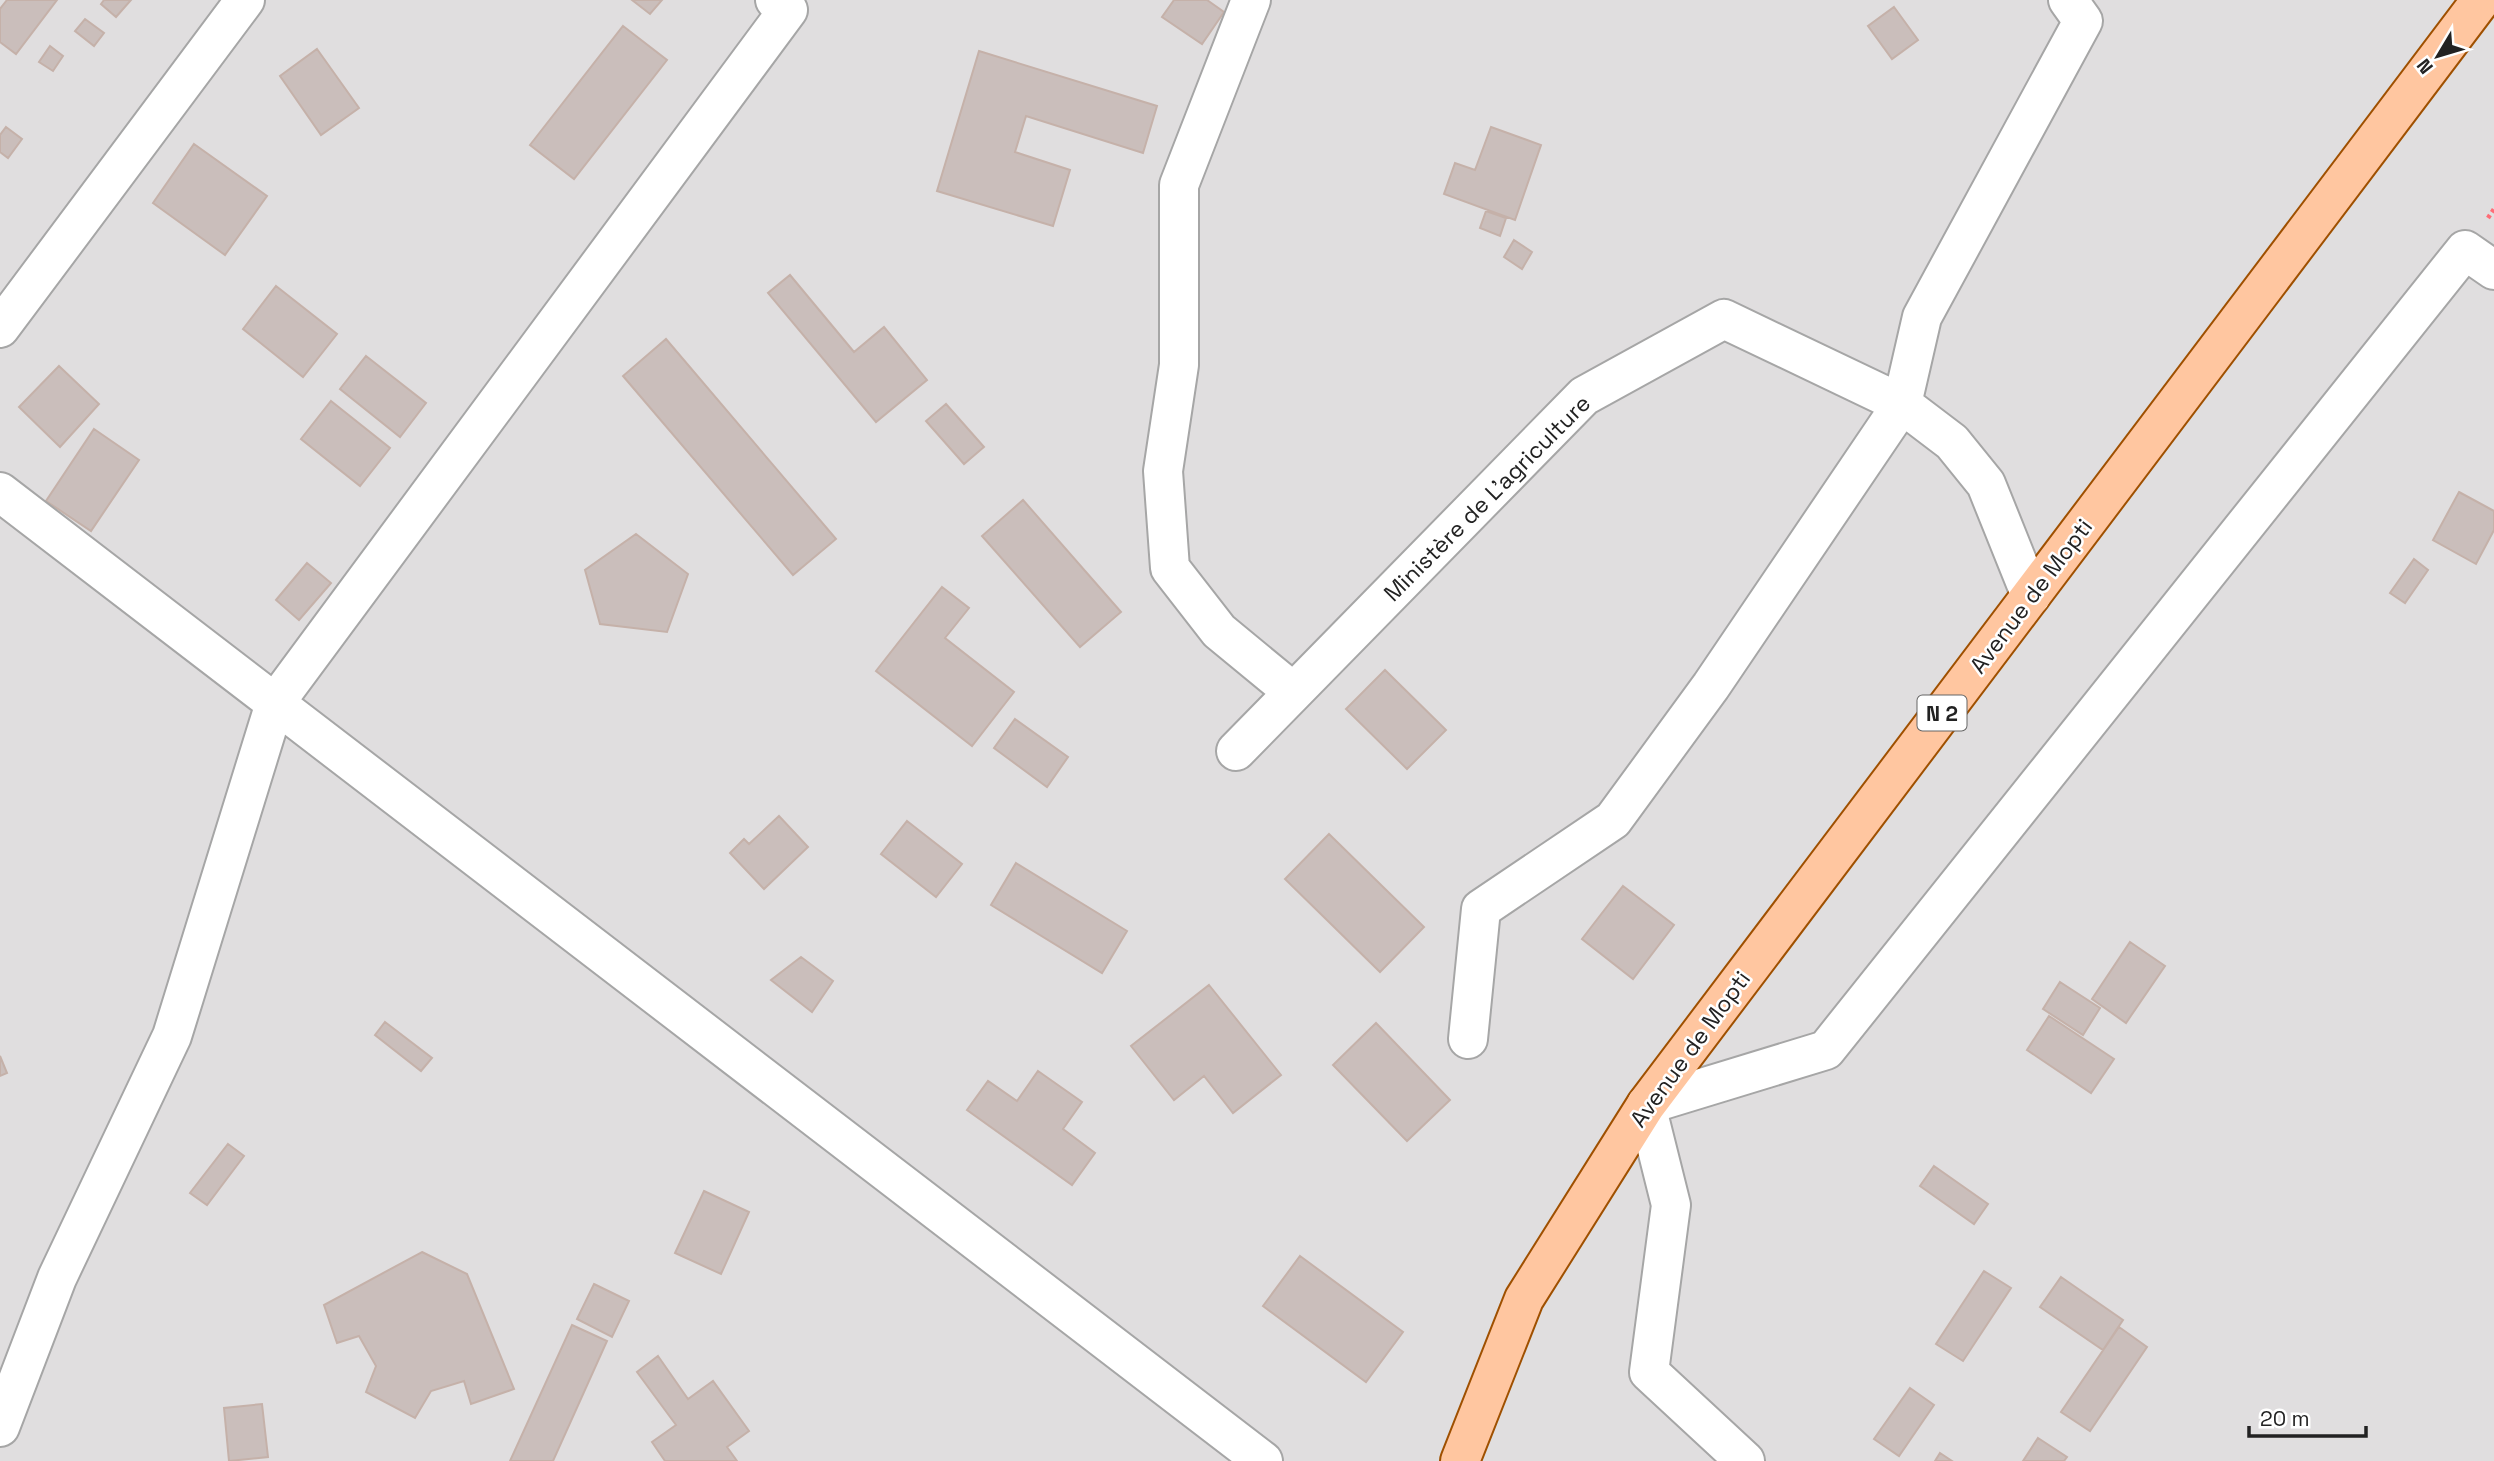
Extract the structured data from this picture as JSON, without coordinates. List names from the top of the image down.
{
  "streets": {
    "main road": ["Avenue de Mopti", "N 2"],
    "street": ["Ministère de L'agriculture"]
  },
  "crossings": [
    ["Ministère de L'agriculture", "Avenue de Mopti"]
  ],
  "scale_bar": "20 m",
  "north": "bottom left"
}
